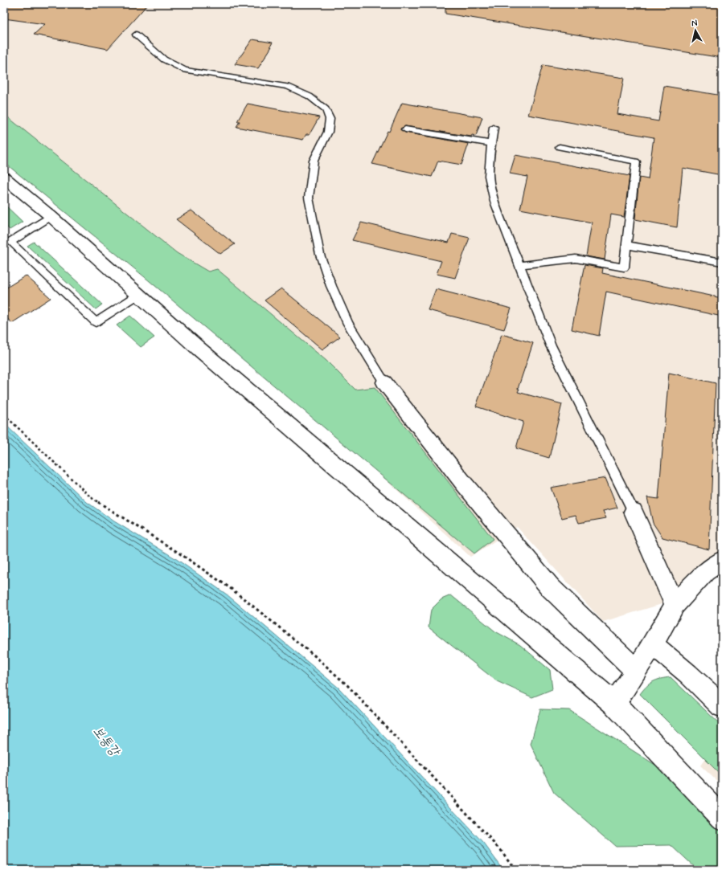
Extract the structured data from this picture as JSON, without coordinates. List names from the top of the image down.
{
  "water": ["보통강"],
  "north": "top"
}
